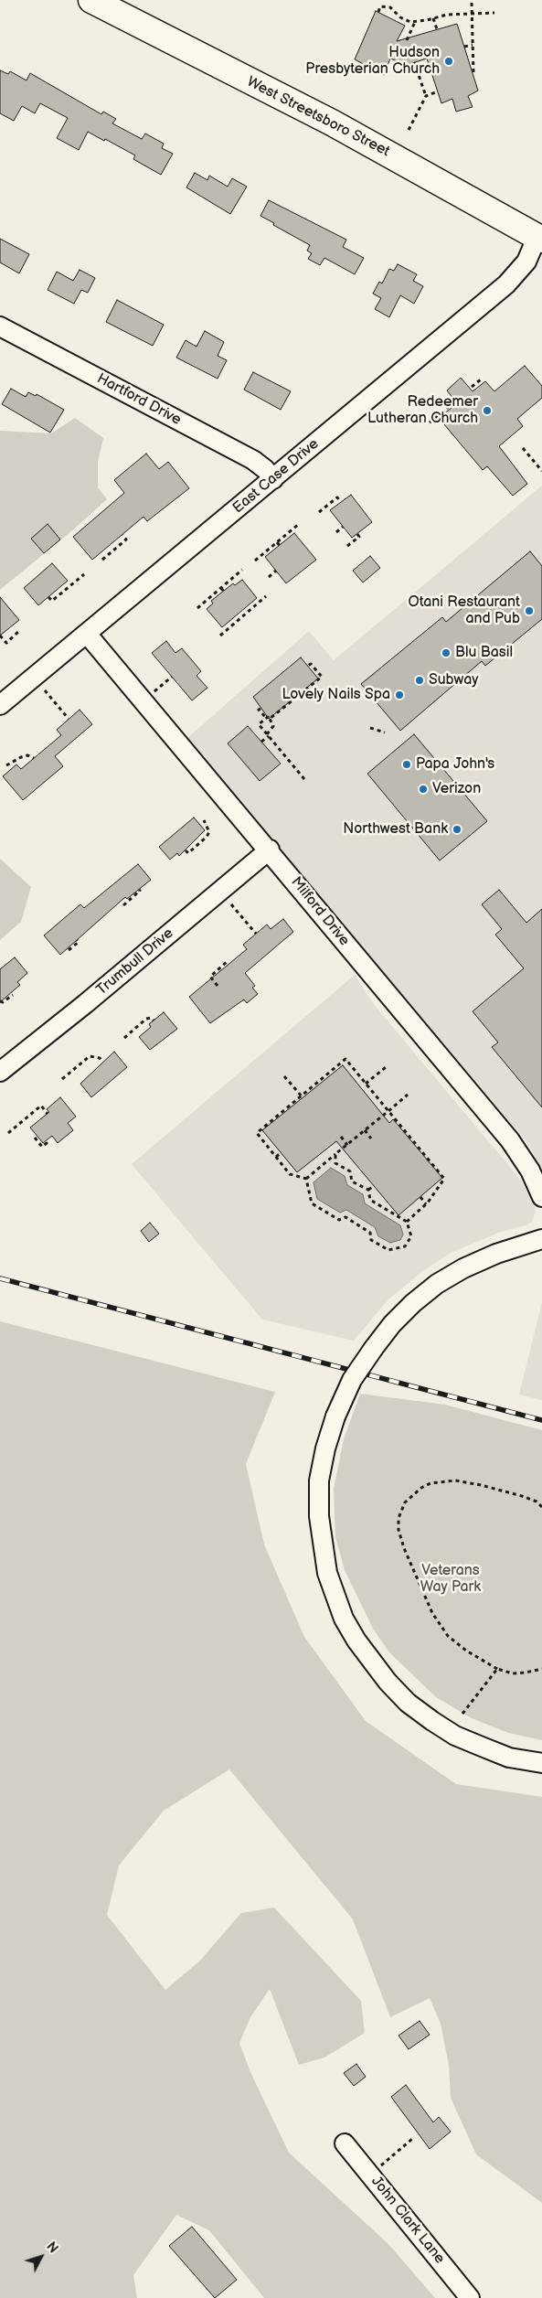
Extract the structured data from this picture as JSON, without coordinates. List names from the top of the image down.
{
  "streets": {
    "main road": ["West Streetsboro Street"],
    "street": [
      "Hartford Drive",
      "East Case Drive",
      "Milford Drive",
      "Trumbull Drive",
      "John Clark Lane"
    ]
  },
  "crossings": [
    ["West Streetsboro Street", "East Case Drive"],
    ["Hartford Drive", "East Case Drive"],
    ["East Case Drive", "Milford Drive"],
    ["Milford Drive", "Trumbull Drive"]
  ],
  "parks": ["Veterans Way Park"],
  "places": [
    "Hudson Presbyterian Church",
    "Redeemer Lutheran Church",
    "Otani Restaurant and Pub",
    "Blu Basil",
    "Subway",
    "Lovely Nails Spa",
    "Papa John's",
    "Verizon",
    "Northwest Bank"
  ],
  "north": "top right"
}
